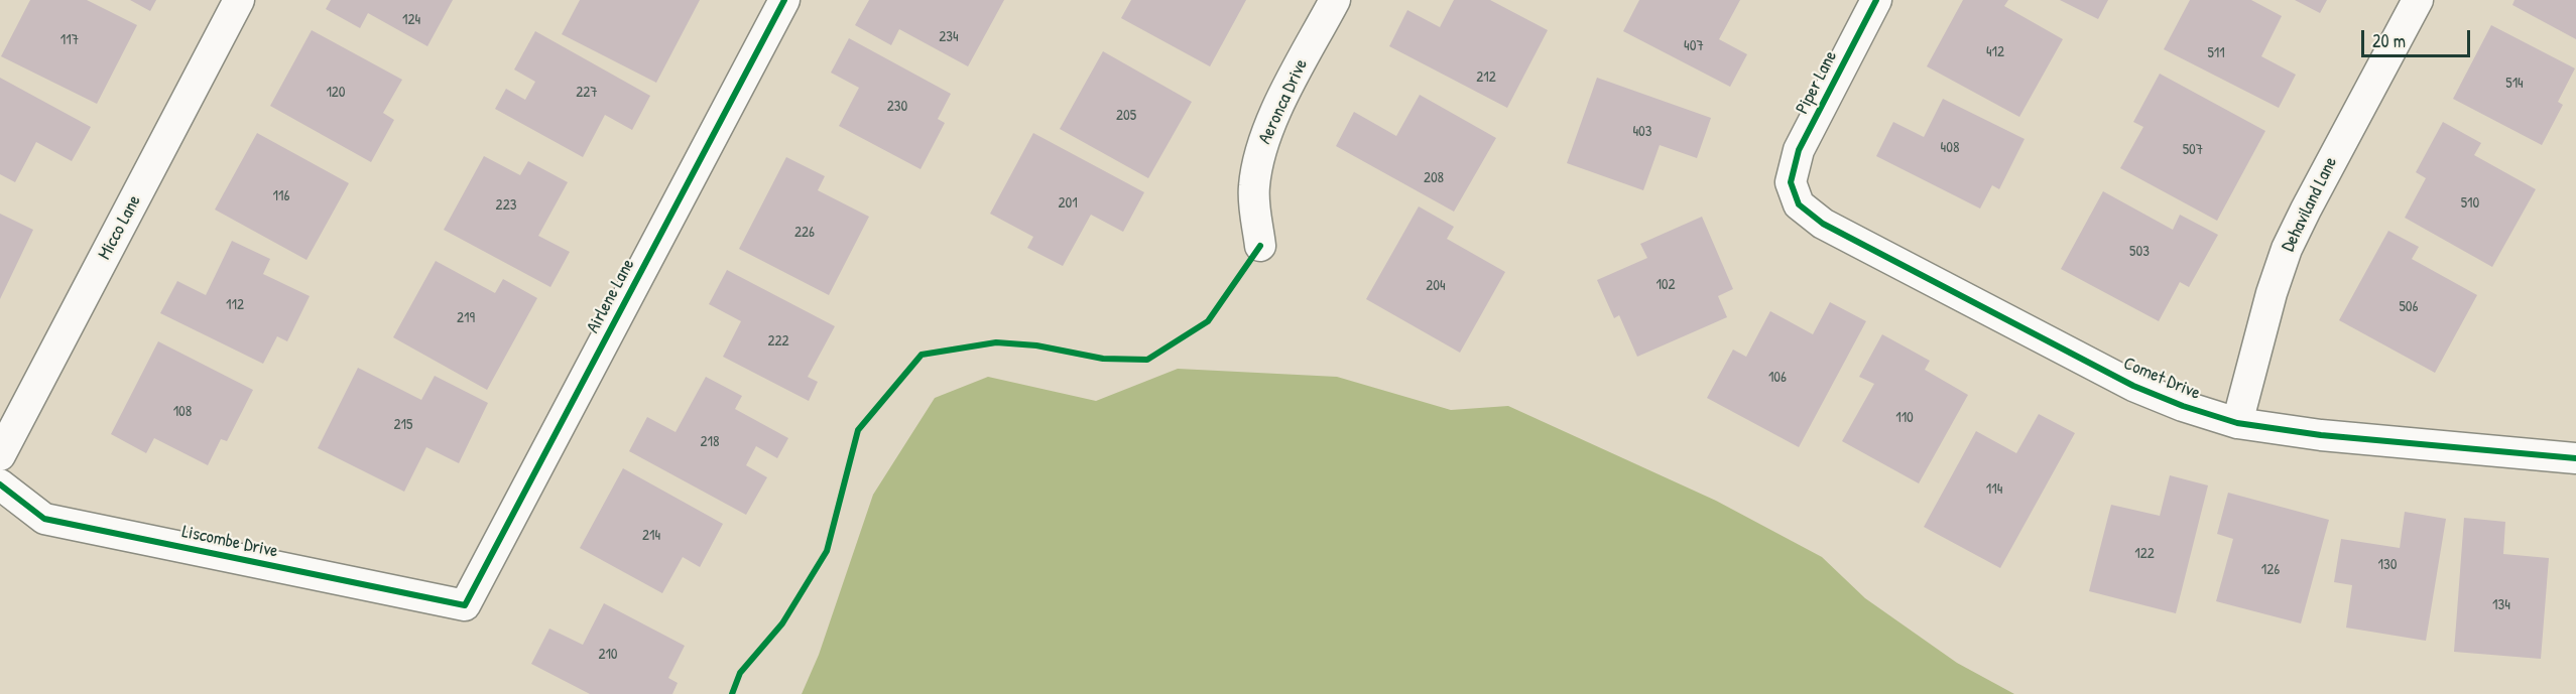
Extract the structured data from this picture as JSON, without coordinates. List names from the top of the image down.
{
  "streets": {
    "street": [
      "Piper Lane",
      "Aeronca Drive",
      "Dehaviland Lane",
      "Micco Lane",
      "Airlene Lane",
      "Comet Drive",
      "Liscombe Drive"
    ]
  },
  "crossings": [
    ["Piper Lane", "Comet Drive"],
    ["Dehaviland Lane", "Comet Drive"],
    ["Airlene Lane", "Liscombe Drive"]
  ],
  "house_numbers": [
    "124",
    "234",
    "117",
    "407",
    "412",
    "511",
    "212",
    "514",
    "120",
    "227",
    "230",
    "205",
    "403",
    "408",
    "507",
    "208",
    "116",
    "201",
    "510",
    "223",
    "226",
    "503",
    "102",
    "204",
    "112",
    "506",
    "219",
    "222",
    "106",
    "108",
    "110",
    "215",
    "218",
    "114",
    "214",
    "122",
    "130",
    "126",
    "134",
    "210"
  ],
  "scale_bar": "20 m"
}
